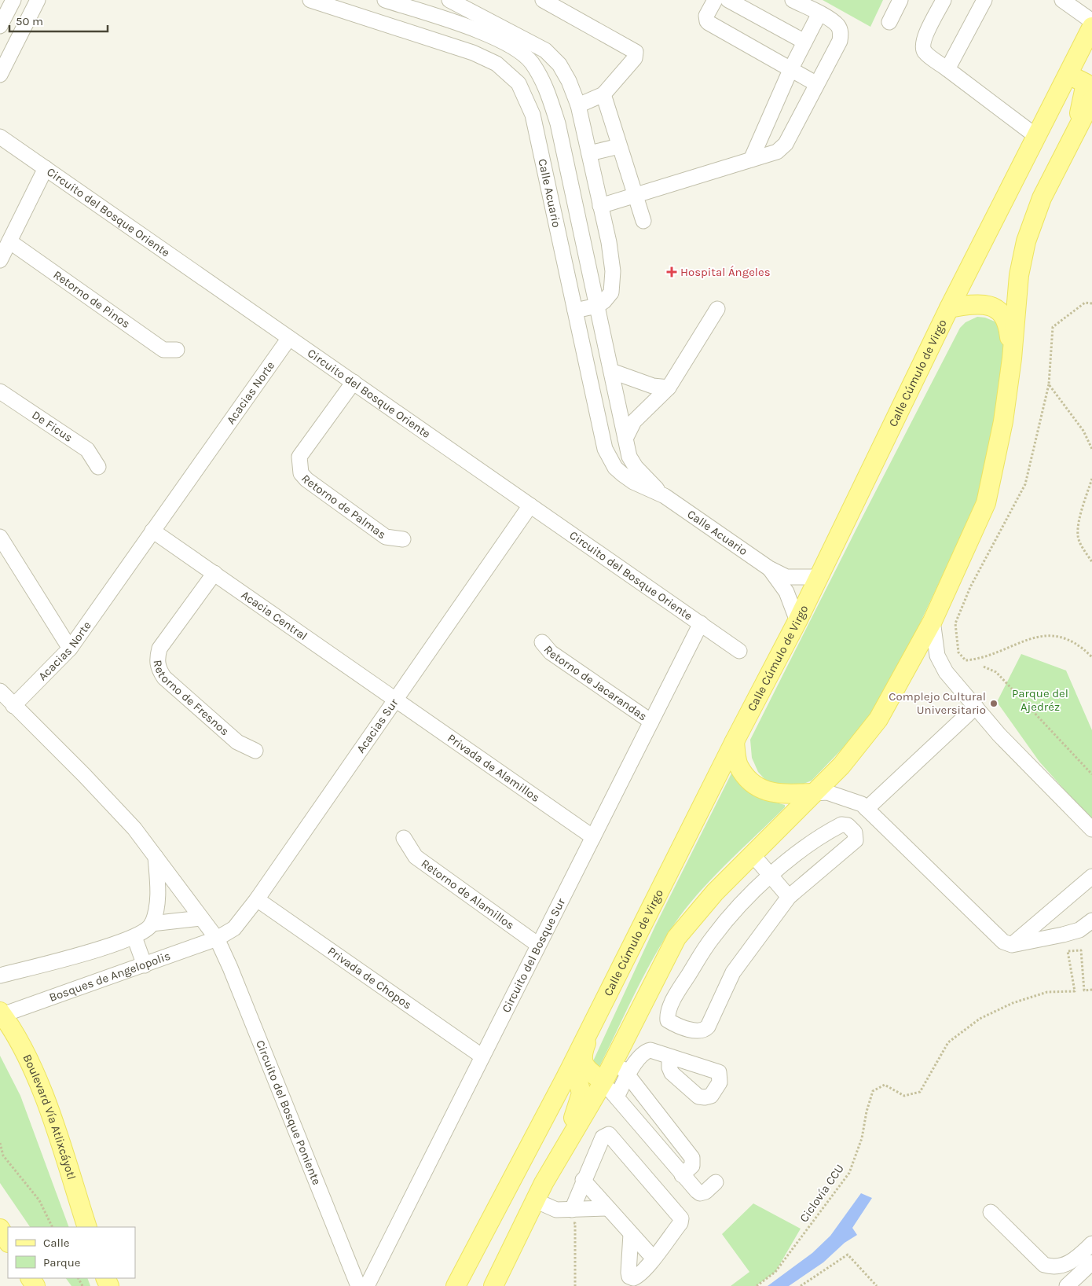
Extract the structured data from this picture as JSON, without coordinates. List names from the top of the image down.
{
  "streets": {
    "main road": ["Calle Cúmulo de Virgo", "Boulevard Vía Atlixcáyotl"],
    "street": [
      "Calle Acuario",
      "Circuito del Bosque Oriente",
      "Retorno de Pinos",
      "Acacias Norte",
      "De Ficus",
      "Retorno de Palmas",
      "Acacia Central",
      "Retorno de Jacarandas",
      "Retorno de Fresnos",
      "Acacias Sur",
      "Privada de Alamillos",
      "Retorno de Alamillos",
      "Circuito del Bosque Sur",
      "Bosques de Angelopolis",
      "Privada de Chopos",
      "Circuito del Bosque Poniente"
    ],
    "path": ["Ciclovía CCU"]
  },
  "crossings": [
    ["Calle Acuario", "Calle Cúmulo de Virgo"],
    ["Circuito del Bosque Oriente", "Acacias Norte"],
    ["Circuito del Bosque Oriente", "Retorno de Palmas"],
    ["Circuito del Bosque Oriente", "Acacias Sur"],
    ["Circuito del Bosque Oriente", "Circuito del Bosque Sur"],
    ["Acacias Norte", "Acacia Central"],
    ["Acacia Central", "Retorno de Fresnos"],
    ["Acacia Central", "Acacias Sur"],
    ["Acacia Central", "Privada de Alamillos"],
    ["Retorno de Jacarandas", "Circuito del Bosque Sur"],
    ["Acacias Sur", "Privada de Alamillos"],
    ["Acacias Sur", "Bosques de Angelopolis"],
    ["Acacias Sur", "Privada de Chopos"],
    ["Acacias Sur", "Circuito del Bosque Poniente"],
    ["Privada de Alamillos", "Circuito del Bosque Sur"],
    ["Retorno de Alamillos", "Circuito del Bosque Sur"],
    ["Circuito del Bosque Sur", "Privada de Chopos"],
    ["Bosques de Angelopolis", "Circuito del Bosque Poniente"],
    ["Bosques de Angelopolis", "Boulevard Vía Atlixcáyotl"]
  ],
  "parks": ["Parque del Ajedréz"],
  "places": {
    "health": ["Hospital Ángeles"],
    "other": ["Complejo Cultural Universitario"]
  },
  "legend": ["Calle", "Parque"],
  "scale_bar": "50 m"
}
